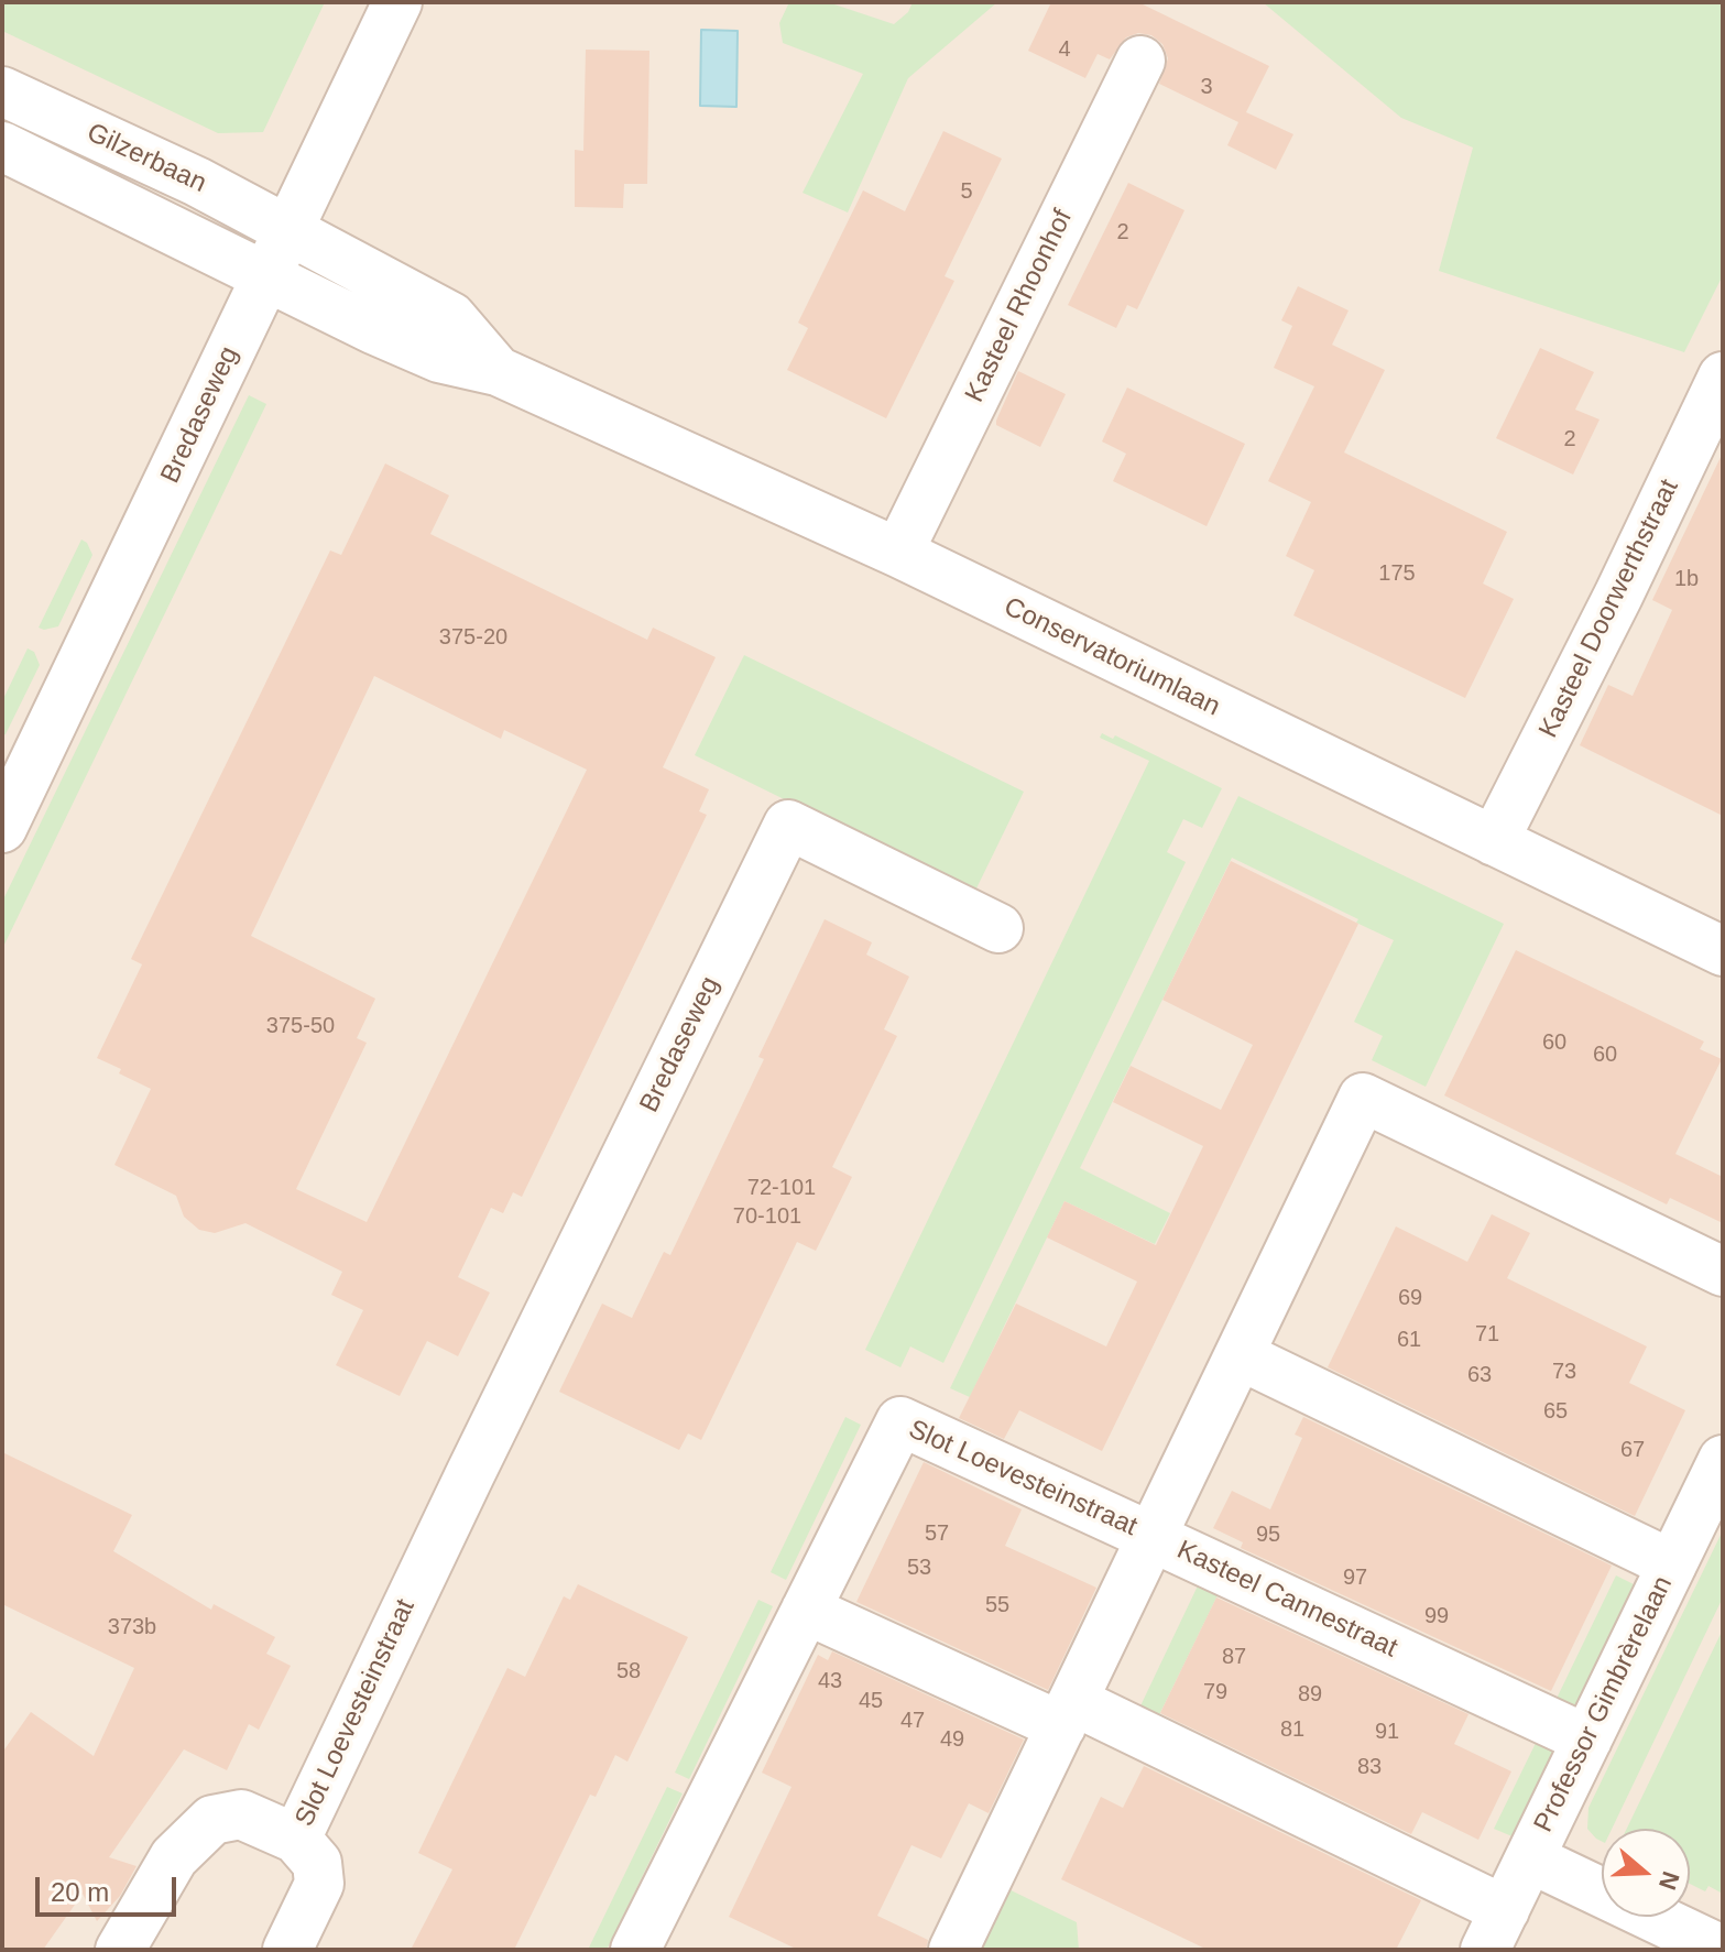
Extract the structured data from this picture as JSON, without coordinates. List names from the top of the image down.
{
  "streets": {
    "street": [
      "Gilzerbaan",
      "Kasteel Rhoonhof",
      "Bredaseweg",
      "Kasteel Doorwerthstraat",
      "Conservatoriumlaan",
      "Slot Loevesteinstraat",
      "Kasteel Cannestraat",
      "Professor Gimbrèrelaan"
    ]
  },
  "crossings": [
    ["Gilzerbaan", "Bredaseweg"],
    ["Gilzerbaan", "Conservatoriumlaan"],
    ["Kasteel Rhoonhof", "Conservatoriumlaan"],
    ["Bredaseweg", "Conservatoriumlaan"],
    ["Bredaseweg", "Slot Loevesteinstraat"],
    ["Kasteel Doorwerthstraat", "Conservatoriumlaan"],
    ["Slot Loevesteinstraat", "Kasteel Cannestraat"],
    ["Kasteel Cannestraat", "Professor Gimbrèrelaan"]
  ],
  "house_numbers": [
    "4",
    "3",
    "5",
    "2",
    "2",
    "175",
    "1b",
    "375-20",
    "375-50",
    "60",
    "60",
    "72-101",
    "70-101",
    "69",
    "71",
    "61",
    "73",
    "63",
    "65",
    "67",
    "57",
    "95",
    "53",
    "97",
    "55",
    "99",
    "373b",
    "87",
    "58",
    "43",
    "79",
    "89",
    "45",
    "47",
    "81",
    "91",
    "49",
    "83"
  ],
  "scale_bar": "20 m",
  "north": "right"
}
